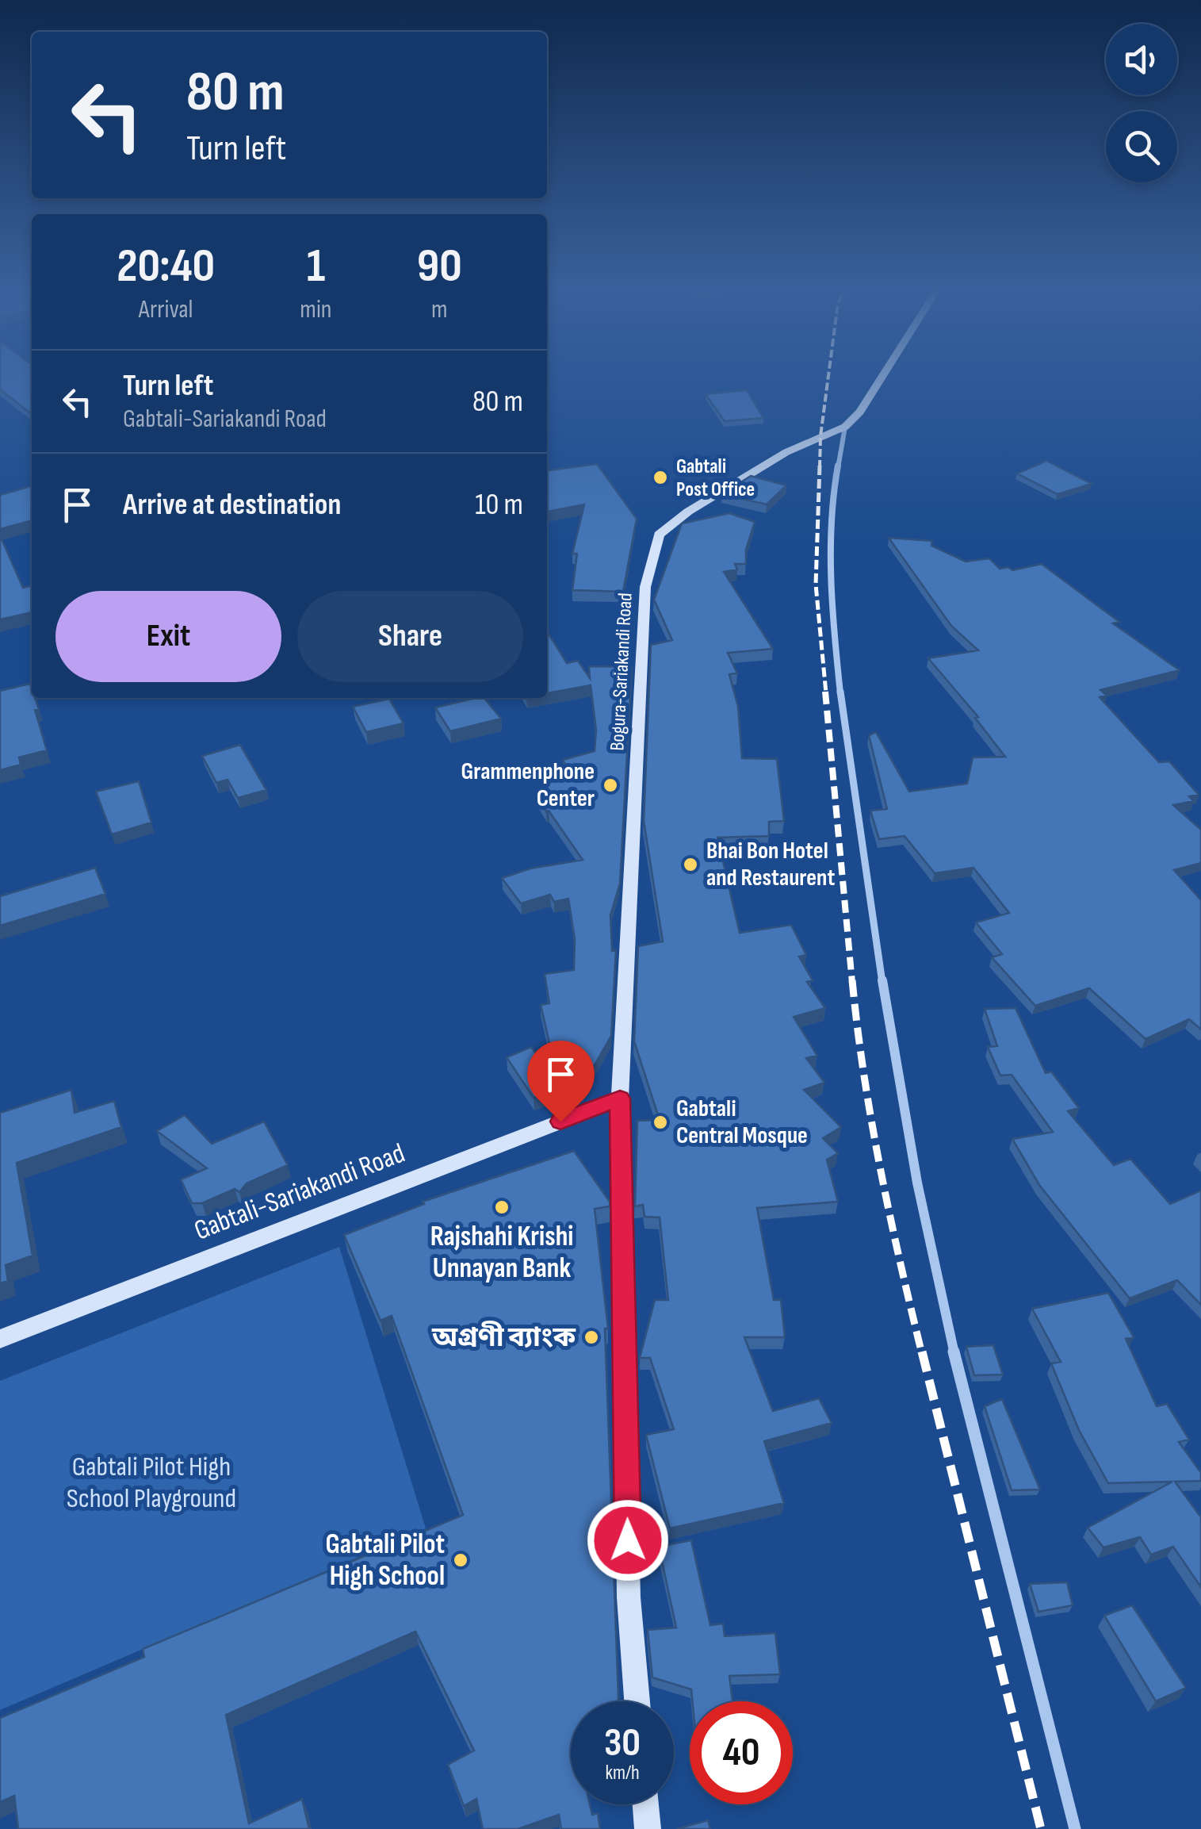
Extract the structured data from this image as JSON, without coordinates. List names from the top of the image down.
{
  "streets": {
    "main road": ["Bogura-Sariakandi Road", "Gabtali-Sariakandi Road"]
  },
  "crossings": [
    ["Bogura-Sariakandi Road", "Gabtali-Sariakandi Road"]
  ],
  "parks": ["Gabtali Pilot High School Playground"],
  "places": [
    "Gabtali Post Office",
    "Grammenphone Center",
    "Bhai Bon Hotel and Restaurent",
    "Gabtali Central Mosque",
    "Rajshahi Krishi Unnayan Bank",
    "অগ্রণী ব্যাংক",
    "Gabtali Pilot High School"
  ],
  "page": {
    "turn": ["80 m", "Turn left"],
    "eta": [
      "20:40",
      "Arrival",
      "1",
      "min",
      "90",
      "m"
    ],
    "list": [
      {
        "name": "Turn left",
        "note": "Gabtali-Sariakandi Road",
        "value": "80 m"
      },
      {
        "name": "Arrive at destination",
        "value": "10 m"
      }
    ],
    "buttons": ["Exit", "Share"],
    "speed": "30 km/h",
    "limit": "40"
  }
}
